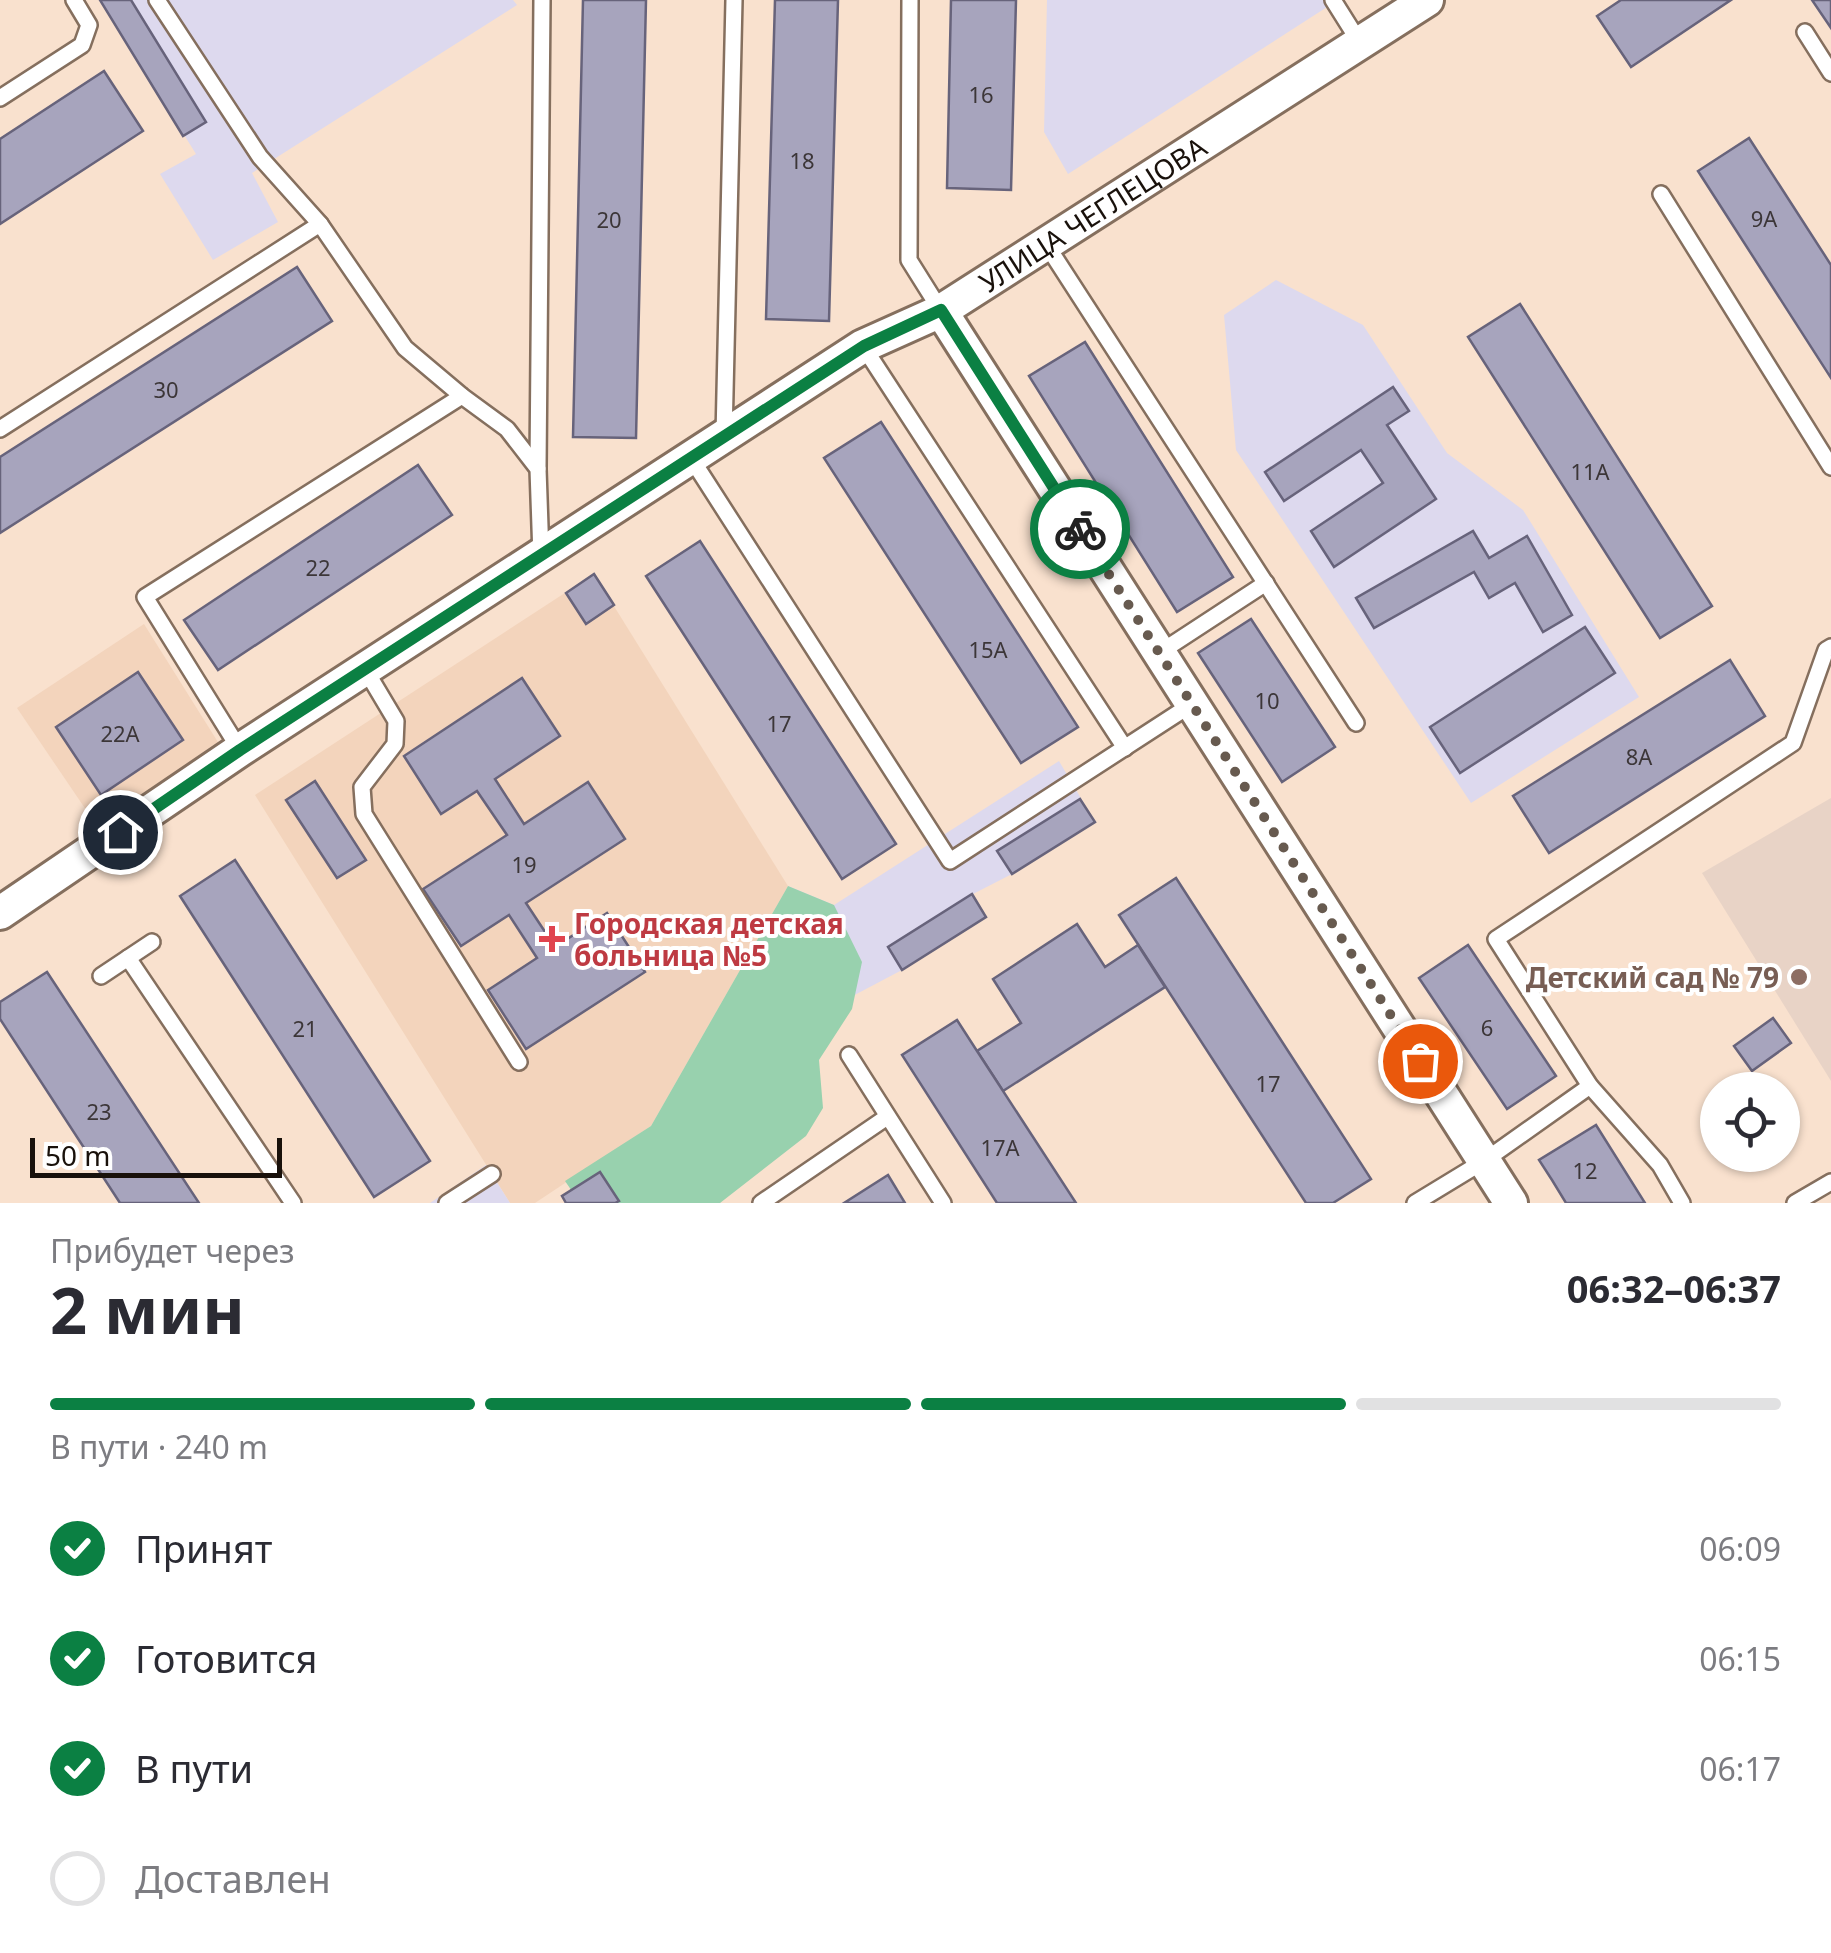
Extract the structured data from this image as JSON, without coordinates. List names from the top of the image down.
{
  "streets": {
    "street": ["УЛИЦА ЧЕГЛЕЦОВА"]
  },
  "places": {
    "health": ["Городская детская больница №5"],
    "other": ["Детский сад № 79"]
  },
  "house_numbers": [
    "16",
    "18",
    "9А",
    "20",
    "30",
    "11А",
    "22",
    "15А",
    "10",
    "17",
    "22А",
    "8А",
    "19",
    "6",
    "21",
    "17",
    "23",
    "17А",
    "12"
  ],
  "scale_bar": "50 m",
  "page": {
    "scale": "50 m",
    "heading": ["2 мин", "Прибудет через", "06:32–06:37"],
    "bar": "В пути · 240 m",
    "list": [
      ["Принят", "06:09"],
      ["Готовится", "06:15"],
      ["В пути", "06:17"],
      "Доставлен"
    ]
  }
}
